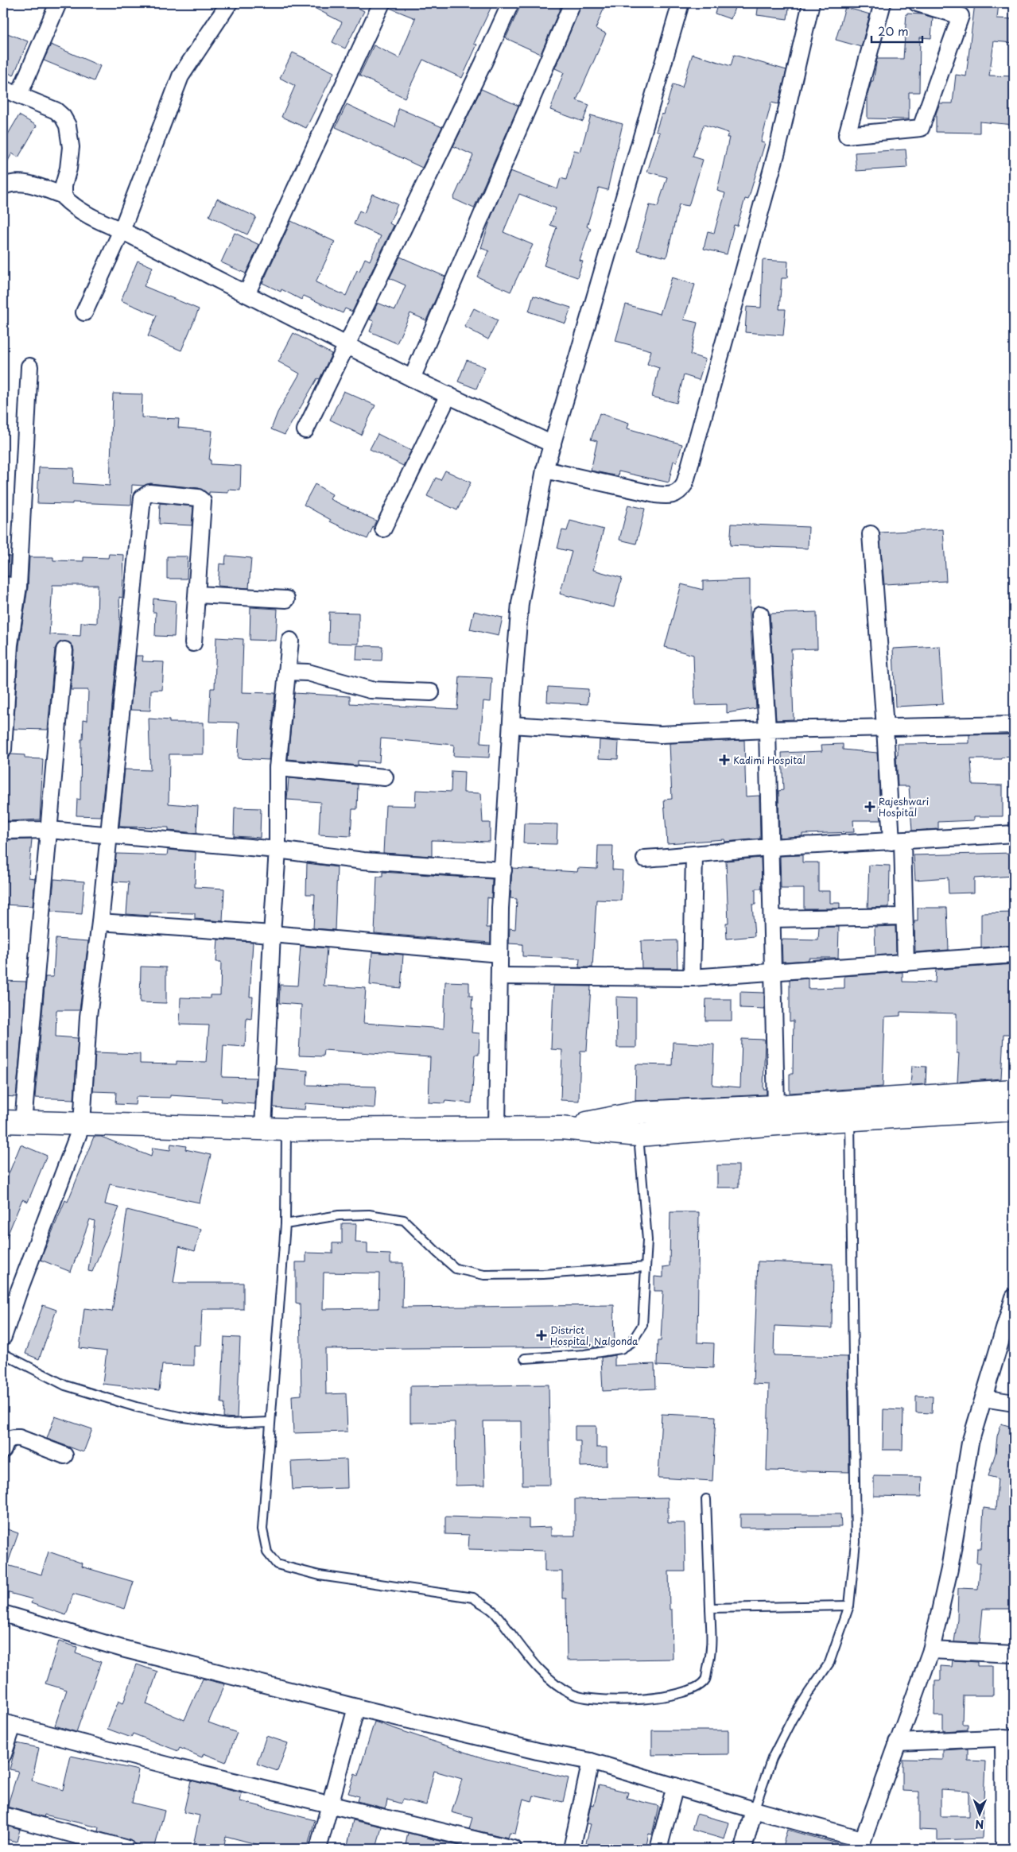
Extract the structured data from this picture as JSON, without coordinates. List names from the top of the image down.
{
  "places": {
    "health": ["Kadimi Hospital", "Rajeshwari Hospital", "District Hospital, Nalgonda"]
  },
  "scale_bar": "20 m",
  "north": "bottom"
}
